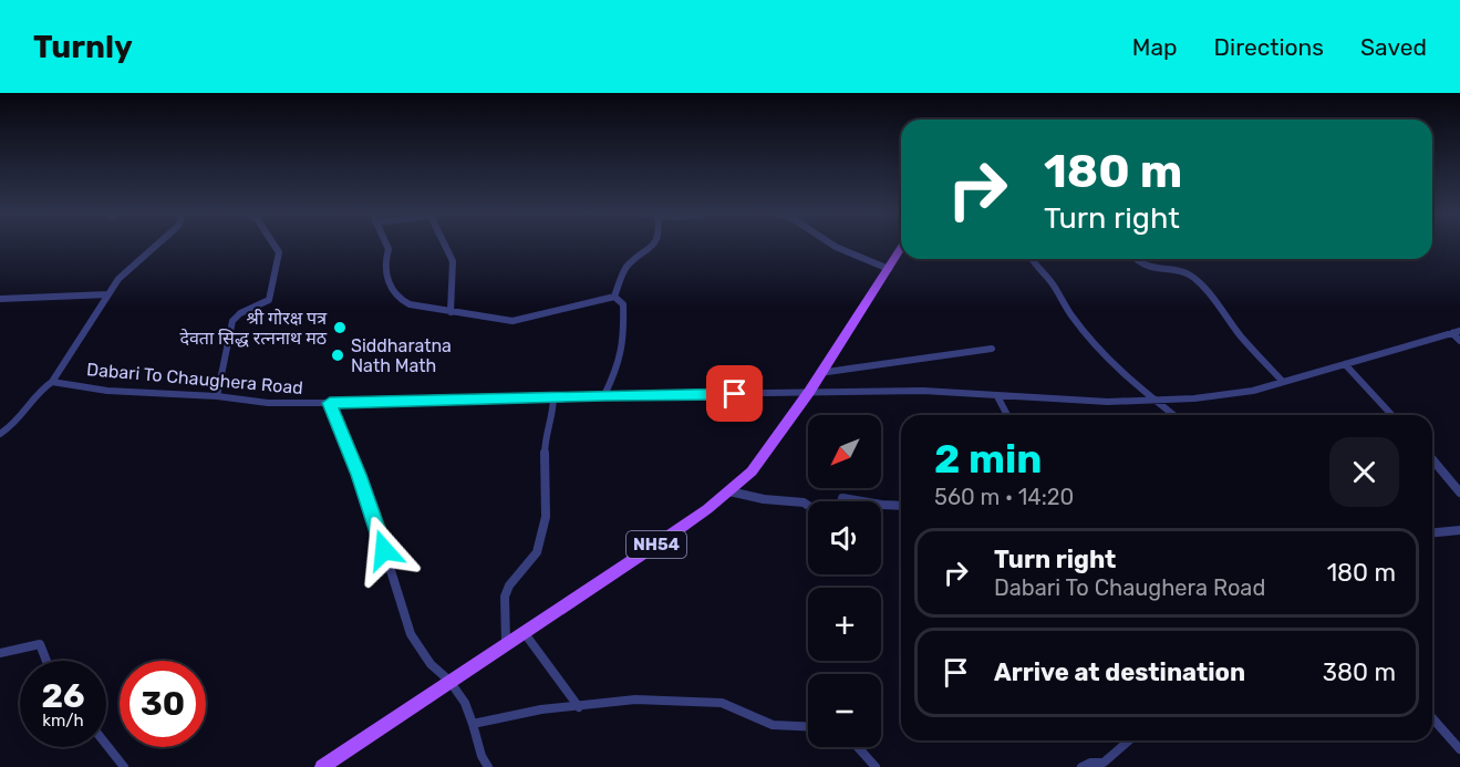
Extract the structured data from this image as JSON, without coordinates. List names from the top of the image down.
{
  "streets": {
    "main road": ["NH54"],
    "street": ["Dabari To Chaughera Road"]
  },
  "crossings": [
    ["Dabari To Chaughera Road", "NH54"]
  ],
  "places": ["श्री गोरक्ष पत्र देवता सिद्ध रत्ननाथ मठ", "Siddharatna Nath Math"],
  "north": "bottom left",
  "page": {
    "header": "Turnly",
    "nav": ["Map", "Directions", "Saved"],
    "turn": ["180 m", "Turn right"],
    "map_buttons": ["+", "−"],
    "heading": ["2 min", "560 m · 14:20"],
    "list": [
      {
        "name": "Turn right",
        "note": "Dabari To Chaughera Road",
        "value": "180 m"
      },
      {
        "name": "Arrive at destination",
        "value": "380 m"
      }
    ],
    "speed": "26 km/h",
    "limit": "30"
  }
}
